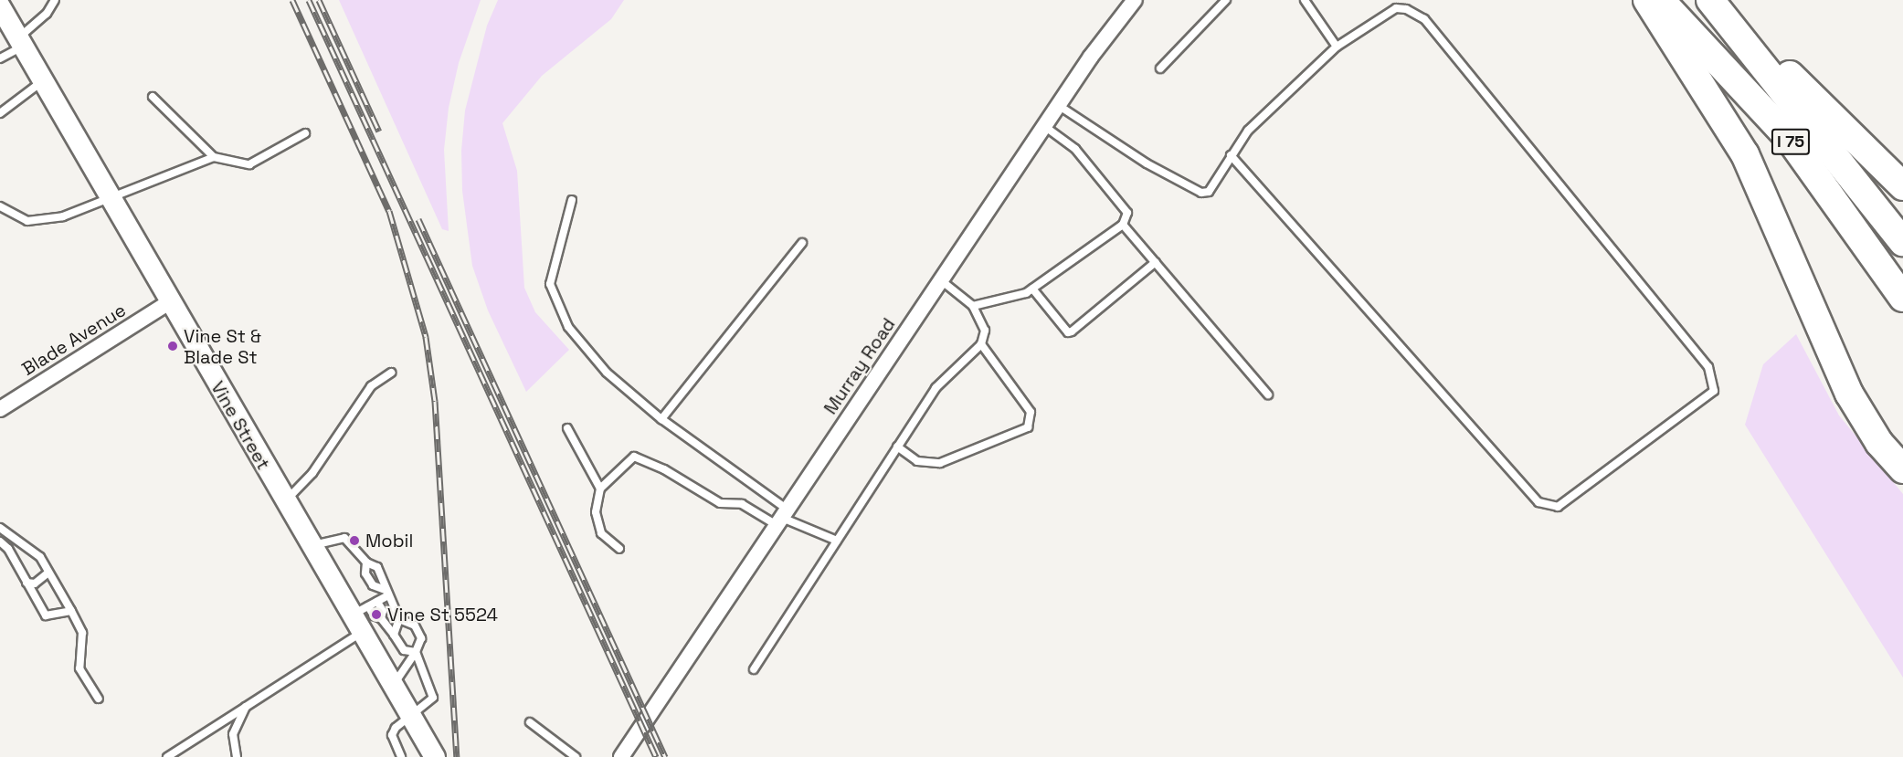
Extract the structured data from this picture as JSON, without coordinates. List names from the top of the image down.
{
  "streets": {
    "highway": ["I 75"],
    "main road": ["Vine Street"],
    "street": ["Blade Avenue", "Murray Road"]
  },
  "crossings": [
    ["Blade Avenue", "Vine Street"]
  ],
  "places": ["Vine St & Blade St", "Mobil", "Vine St 5524"]
}
